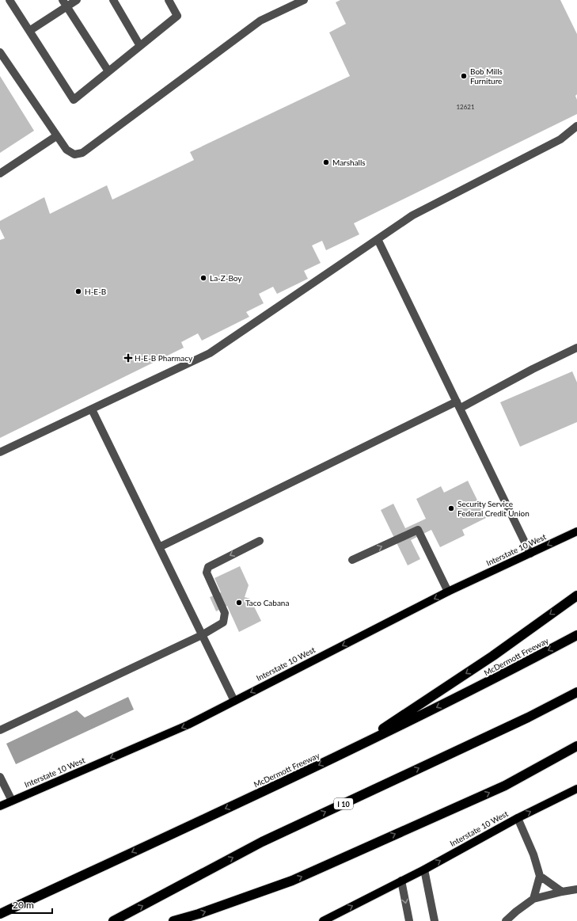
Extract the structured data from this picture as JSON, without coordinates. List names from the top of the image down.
{
  "streets": {
    "highway": ["McDermott Freeway", "I 10"],
    "main road": ["Interstate 10 West"]
  },
  "places": {
    "other": [
      "Bob Mills Furniture",
      "Marshalls",
      "La-Z-Boy",
      "H-E-B",
      "Security Service Federal Credit Union",
      "Taco Cabana"
    ],
    "health": ["H-E-B Pharmacy"]
  },
  "house_numbers": ["12621"],
  "scale_bar": "20 m"
}
